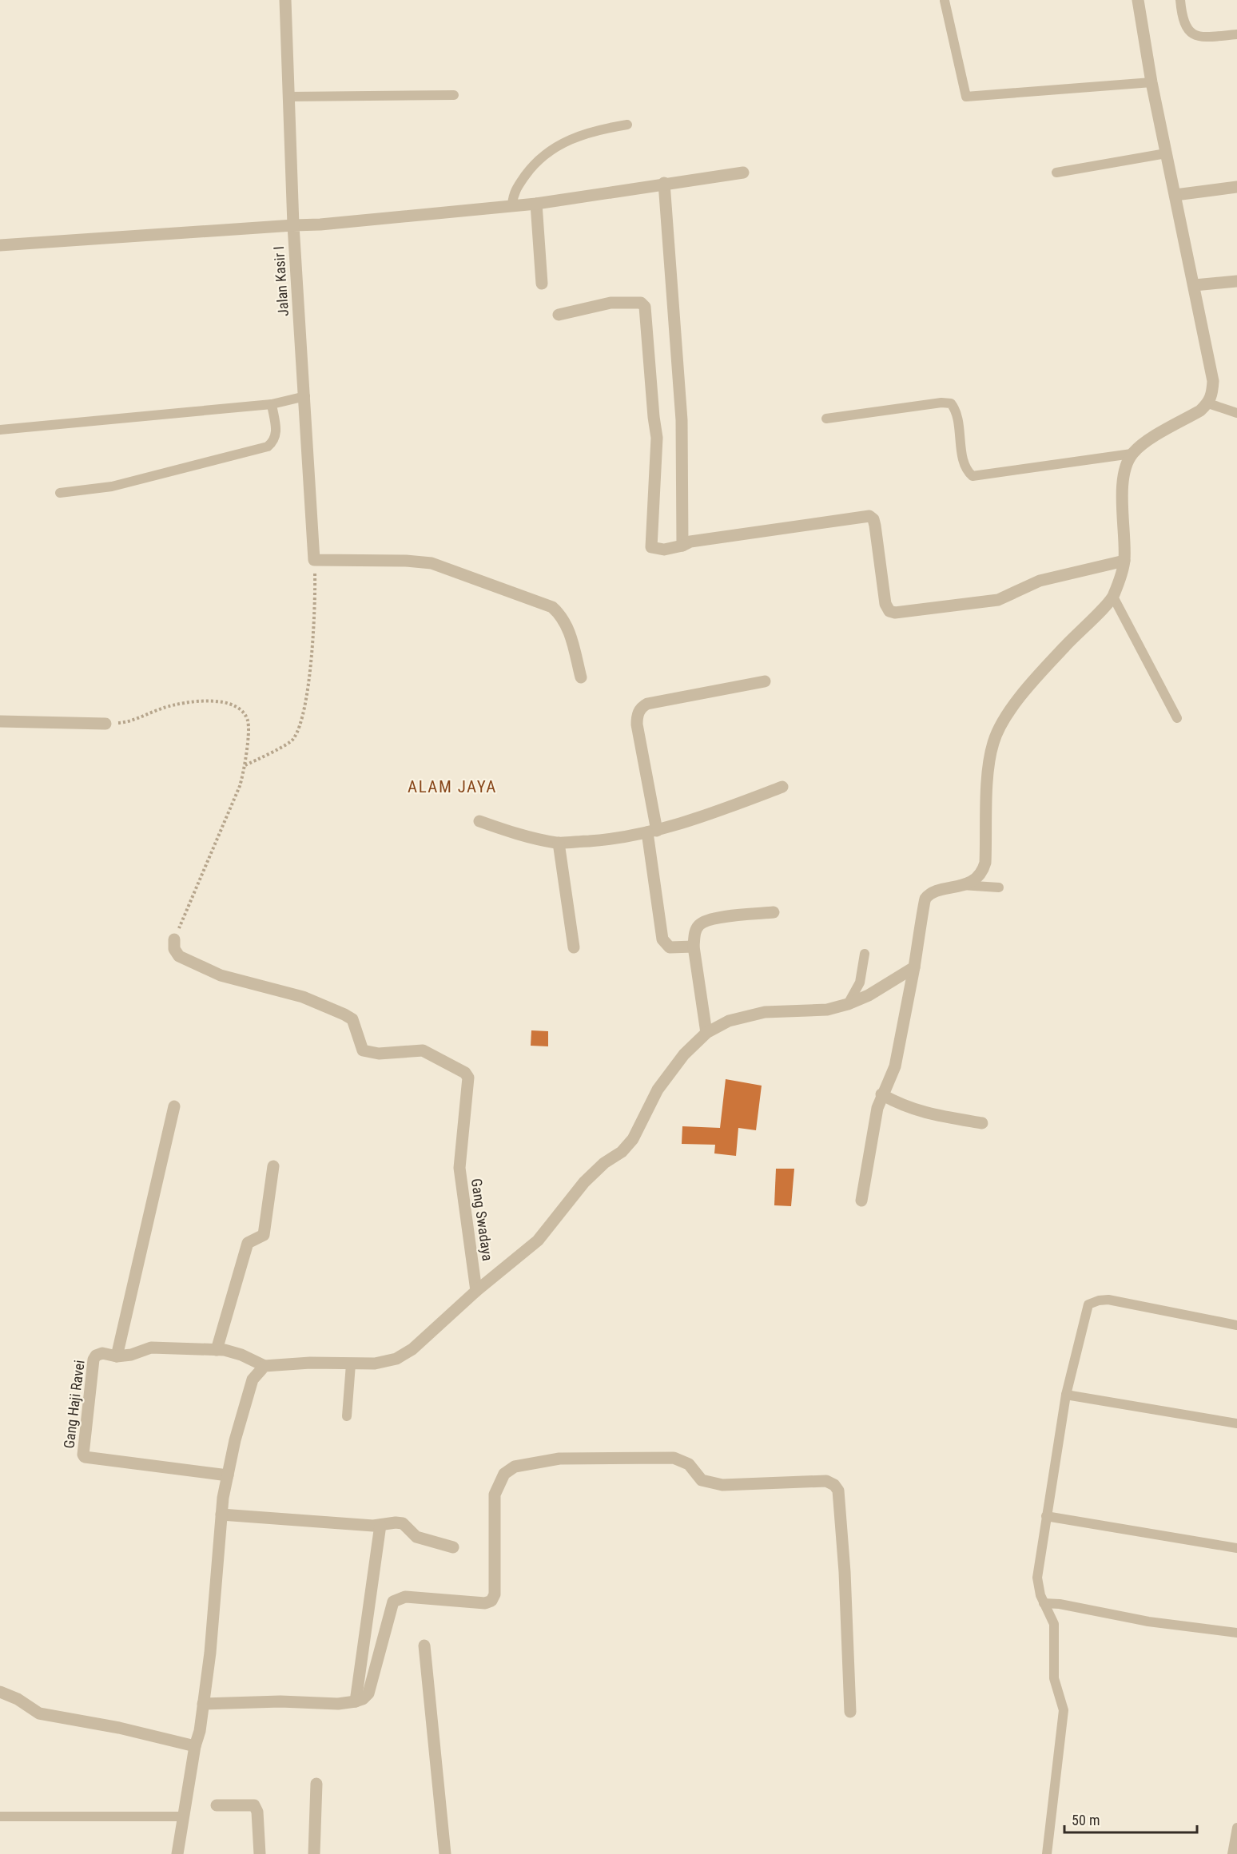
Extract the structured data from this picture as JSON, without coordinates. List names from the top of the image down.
{
  "streets": {
    "street": ["Jalan Kasir I", "Gang Swadaya", "Gang Haji Ravei"]
  },
  "districts": ["ALAM JAYA"],
  "scale_bar": "50 m"
}
